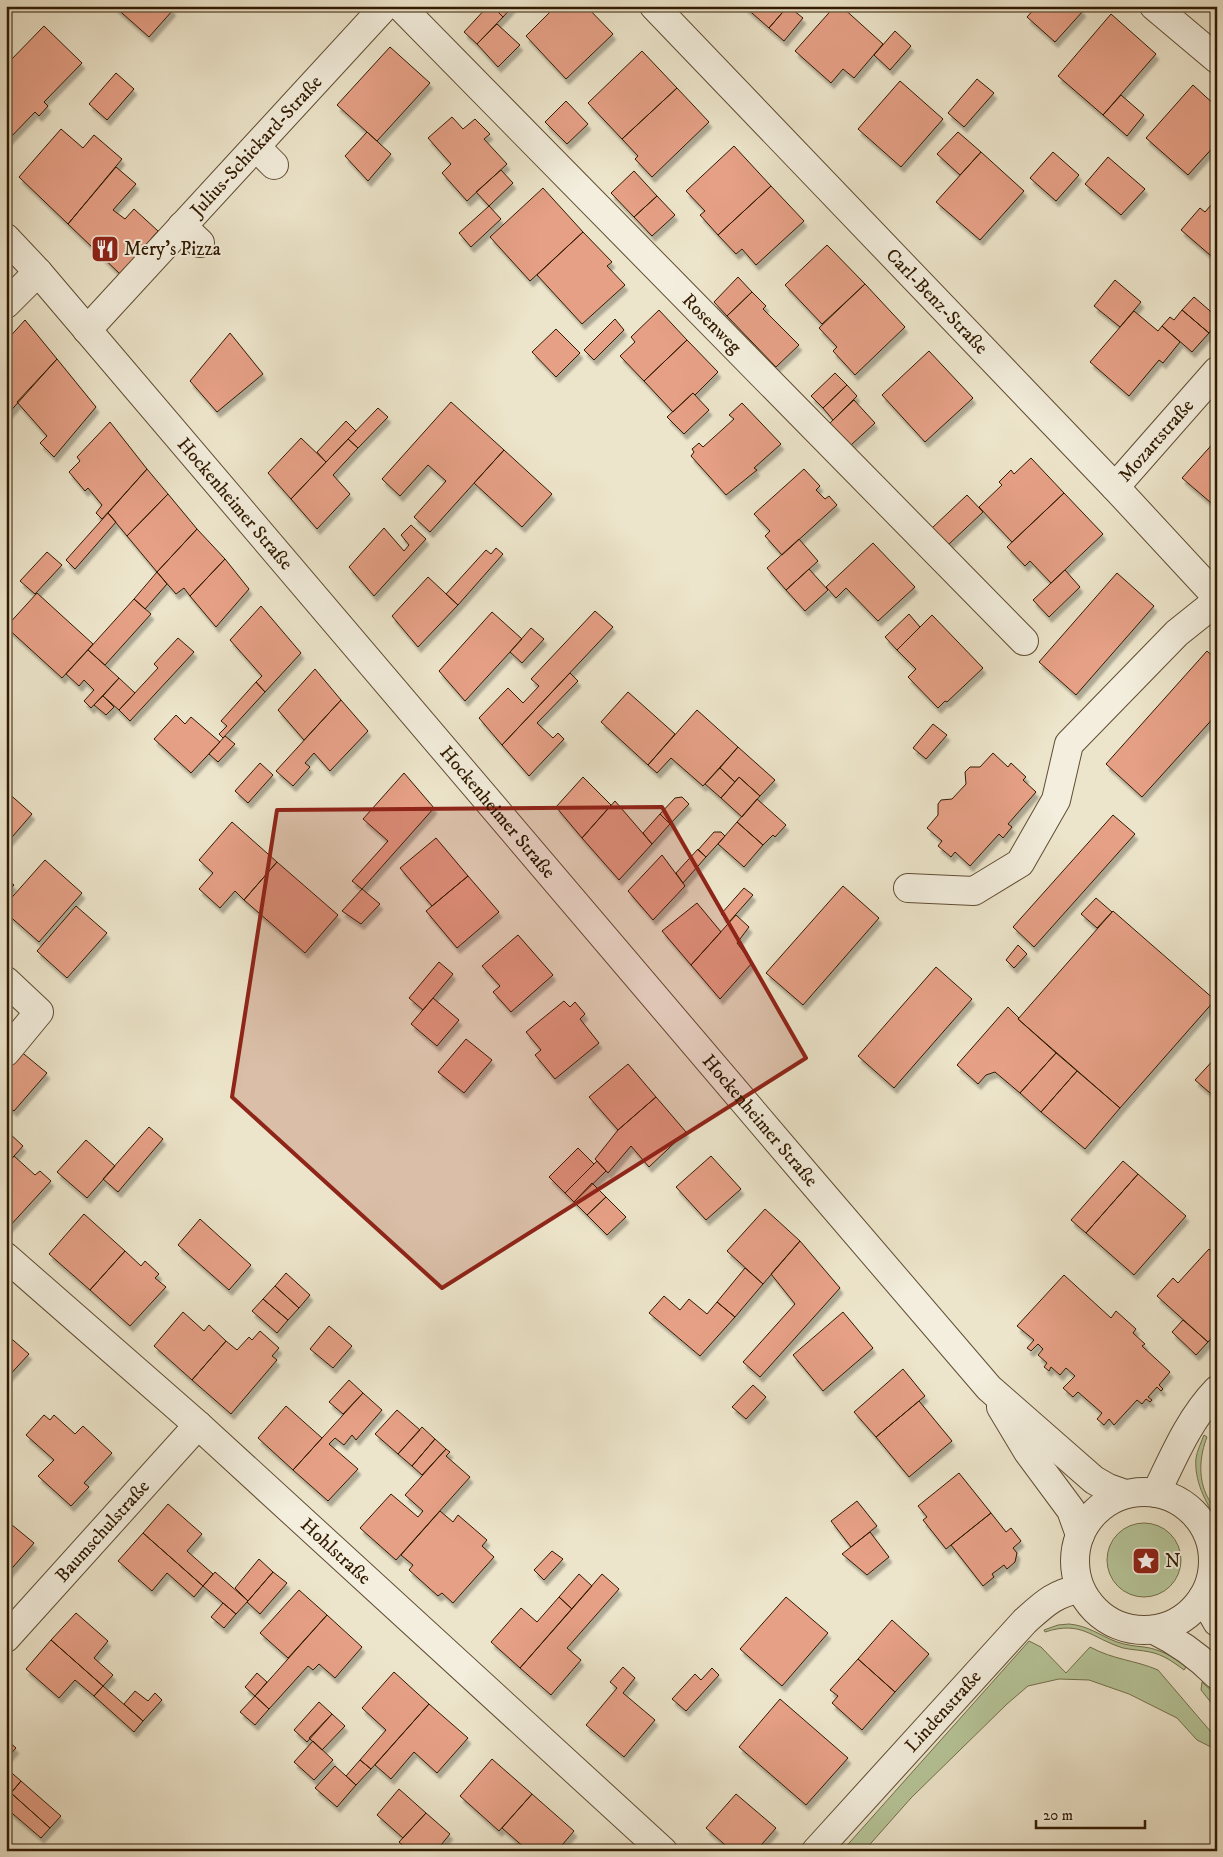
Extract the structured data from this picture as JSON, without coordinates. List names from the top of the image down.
{
  "streets": {
    "street": [
      "Julius-Schickard-Straße",
      "Carl-Benz-Straße",
      "Rosenweg",
      "Mozartstraße",
      "Hockenheimer Straße",
      "Baumschulstraße",
      "Hohlstraße",
      "Lindenstraße"
    ]
  },
  "crossings": [
    ["Julius-Schickard-Straße", "Hockenheimer Straße"],
    ["Carl-Benz-Straße", "Mozartstraße"],
    ["Hockenheimer Straße", "Lindenstraße"],
    ["Baumschulstraße", "Hohlstraße"]
  ],
  "places": {
    "restaurant": ["Mery's Pizza"],
    "place": ["N"]
  },
  "scale_bar": "20 m"
}
